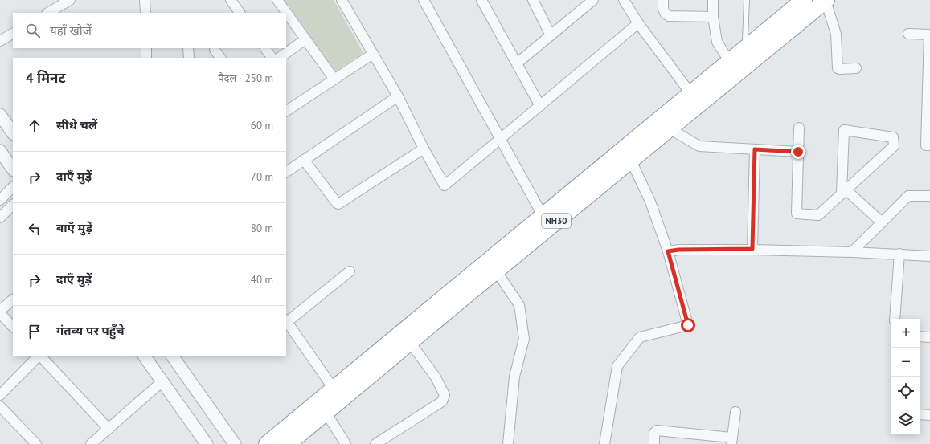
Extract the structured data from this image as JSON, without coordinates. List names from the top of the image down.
{
  "streets": {
    "highway": ["NH30"]
  },
  "page": {
    "search": "यहाँ खोजें",
    "heading": ["4 मिनट", "पैदल · 250 m"],
    "list": [
      ["सीधे चलें", "60 m"],
      ["दाएँ मुड़ें", "70 m"],
      ["बाएँ मुड़ें", "80 m"],
      ["दाएँ मुड़ें", "40 m"],
      "गंतव्य पर पहुँचे"
    ],
    "map_buttons": ["+", "−"]
  }
}
